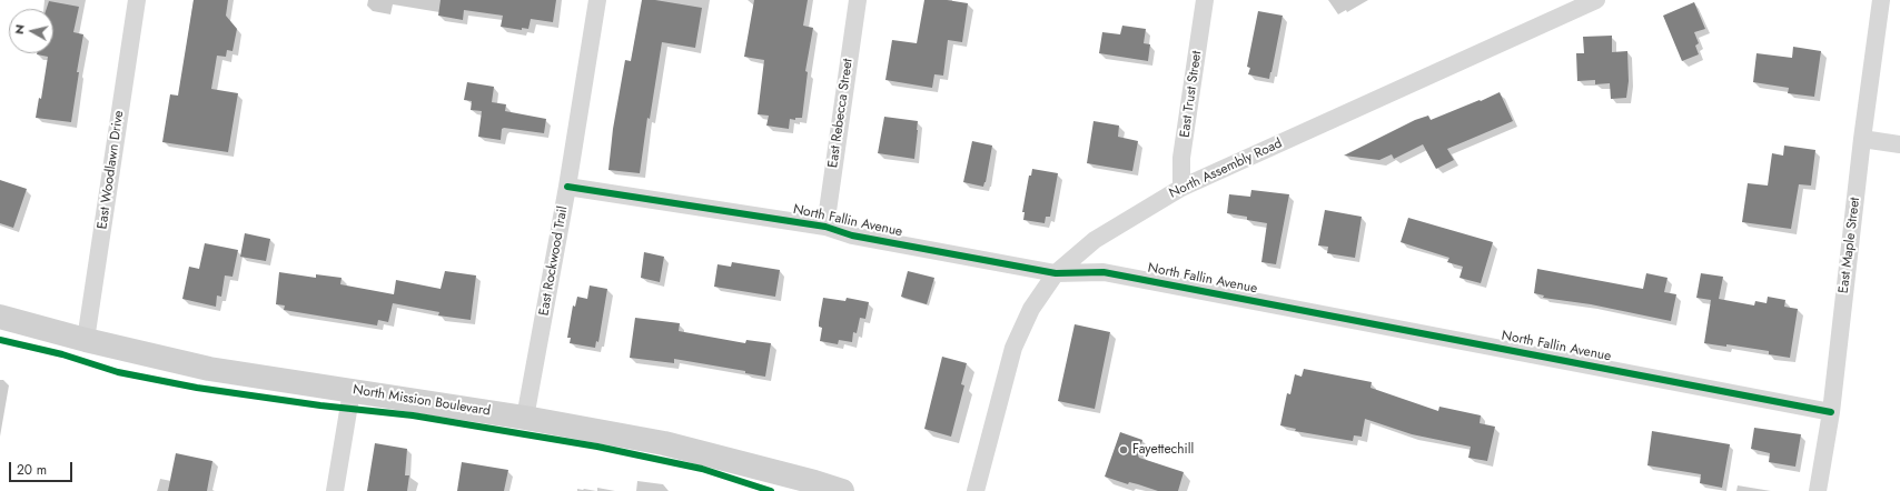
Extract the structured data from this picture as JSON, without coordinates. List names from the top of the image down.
{
  "streets": {
    "main road": ["North Mission Boulevard"],
    "street": [
      "East Trust Street",
      "East Rebecca Street",
      "North Assembly Road",
      "East Woodlawn Drive",
      "North Fallin Avenue",
      "East Maple Street",
      "East Rockwood Trail"
    ]
  },
  "crossings": [
    ["East Trust Street", "North Assembly Road"],
    ["East Rebecca Street", "North Fallin Avenue"],
    ["North Assembly Road", "North Fallin Avenue"],
    ["East Woodlawn Drive", "North Mission Boulevard"],
    ["North Fallin Avenue", "East Maple Street"],
    ["North Fallin Avenue", "East Rockwood Trail"],
    ["East Rockwood Trail", "North Mission Boulevard"]
  ],
  "places": ["Fayettechill"],
  "scale_bar": "20 m",
  "north": "left"
}
